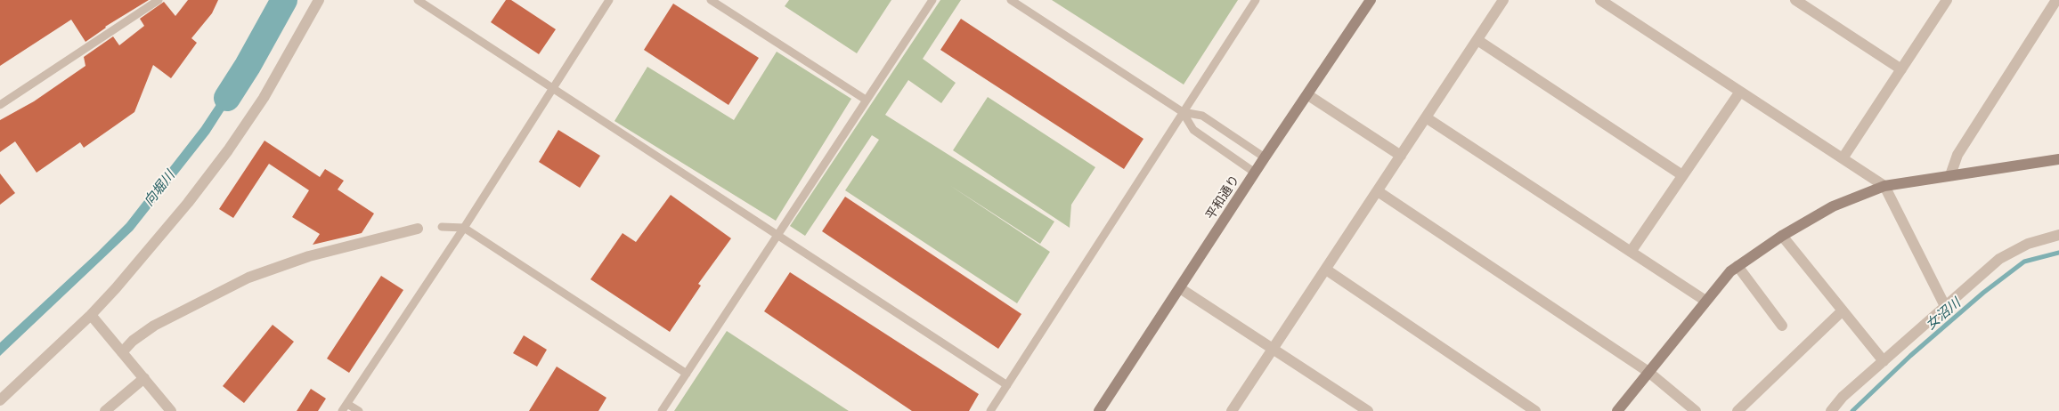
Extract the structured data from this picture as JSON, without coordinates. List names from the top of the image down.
{
  "streets": {
    "street": ["平和通り"]
  },
  "water": ["向堀川", "女沼川"]
}
